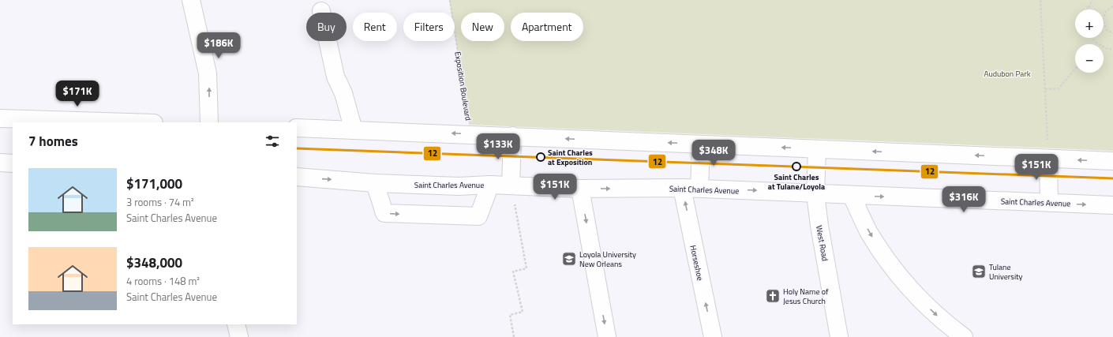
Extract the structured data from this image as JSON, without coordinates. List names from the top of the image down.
{
  "streets": {
    "main road": ["Saint Charles Avenue", "West Road", "Horseshoe"],
    "path": ["Exposition Boulevard"]
  },
  "crossings": [
    ["Saint Charles Avenue", "West Road"],
    ["Saint Charles Avenue", "Horseshoe"]
  ],
  "parks": ["Audubon Park"],
  "places": {
    "other": ["Saint Charles at Exposition", "Saint Charles at Tulane/Loyola"],
    "school or university": ["Loyola University New Orleans", "Tulane University"],
    "church": ["Holy Name of Jesus Church"]
  },
  "lines": ["transit line 12"],
  "page": {
    "map_buttons": ["+", "−"],
    "chip": [
      "Buy",
      "Rent",
      "Filters",
      "New",
      "Apartment"
    ],
    "price": [
      "$186K",
      "$171K",
      "$133K",
      "$348K",
      "$151K",
      "$151K",
      "$316K"
    ],
    "heading": "7 homes",
    "list": [
      {
        "name": "$171,000",
        "note": "3 rooms · 74 m² · Saint Charles Avenue"
      },
      {
        "name": "$348,000",
        "note": "4 rooms · 148 m² · Saint Charles Avenue"
      }
    ]
  }
}
